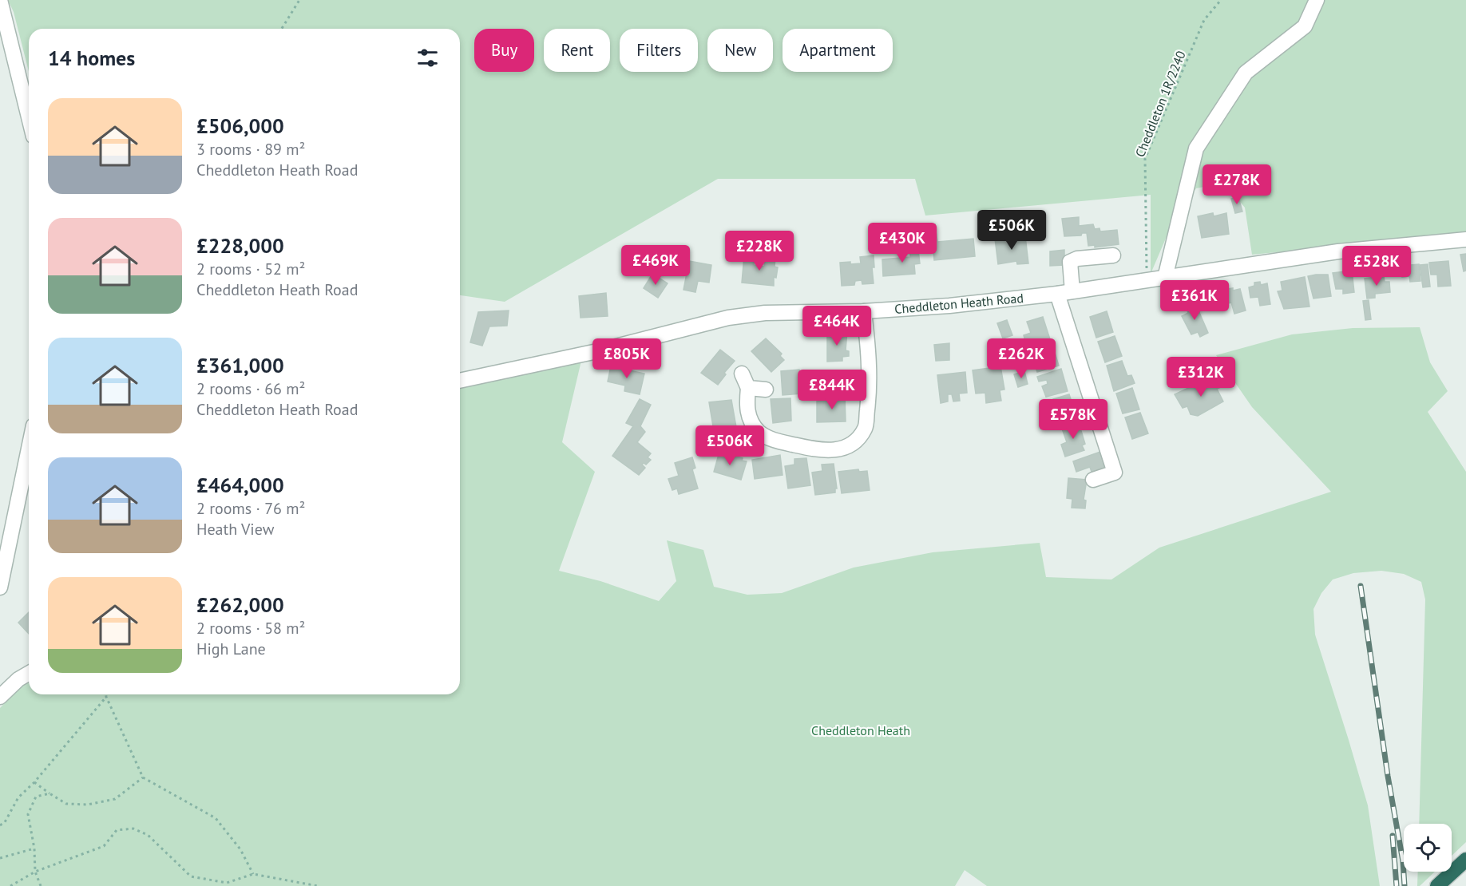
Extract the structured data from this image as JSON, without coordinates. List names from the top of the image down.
{
  "streets": {
    "street": ["Cheddleton Heath Road"],
    "path": ["Cheddleton 1R/2240"]
  },
  "crossings": [
    ["Cheddleton 1R/2240", "Cheddleton Heath Road"]
  ],
  "parks": ["Cheddleton Heath"],
  "page": {
    "chip": [
      "Buy",
      "Rent",
      "Filters",
      "New",
      "Apartment"
    ],
    "heading": "14 homes",
    "list": [
      {
        "name": "£506,000",
        "note": "3 rooms · 89 m² · Cheddleton Heath Road"
      },
      {
        "name": "£228,000",
        "note": "2 rooms · 52 m² · Cheddleton Heath Road"
      },
      {
        "name": "£361,000",
        "note": "2 rooms · 66 m² · Cheddleton Heath Road"
      },
      {
        "name": "£464,000",
        "note": "2 rooms · 76 m² · Heath View"
      },
      {
        "name": "£262,000",
        "note": "2 rooms · 58 m² · High Lane"
      }
    ],
    "price": [
      "£278K",
      "£506K",
      "£430K",
      "£228K",
      "£469K",
      "£528K",
      "£361K",
      "£464K",
      "£805K",
      "£262K",
      "£312K",
      "£844K",
      "£578K",
      "£506K"
    ]
  }
}
